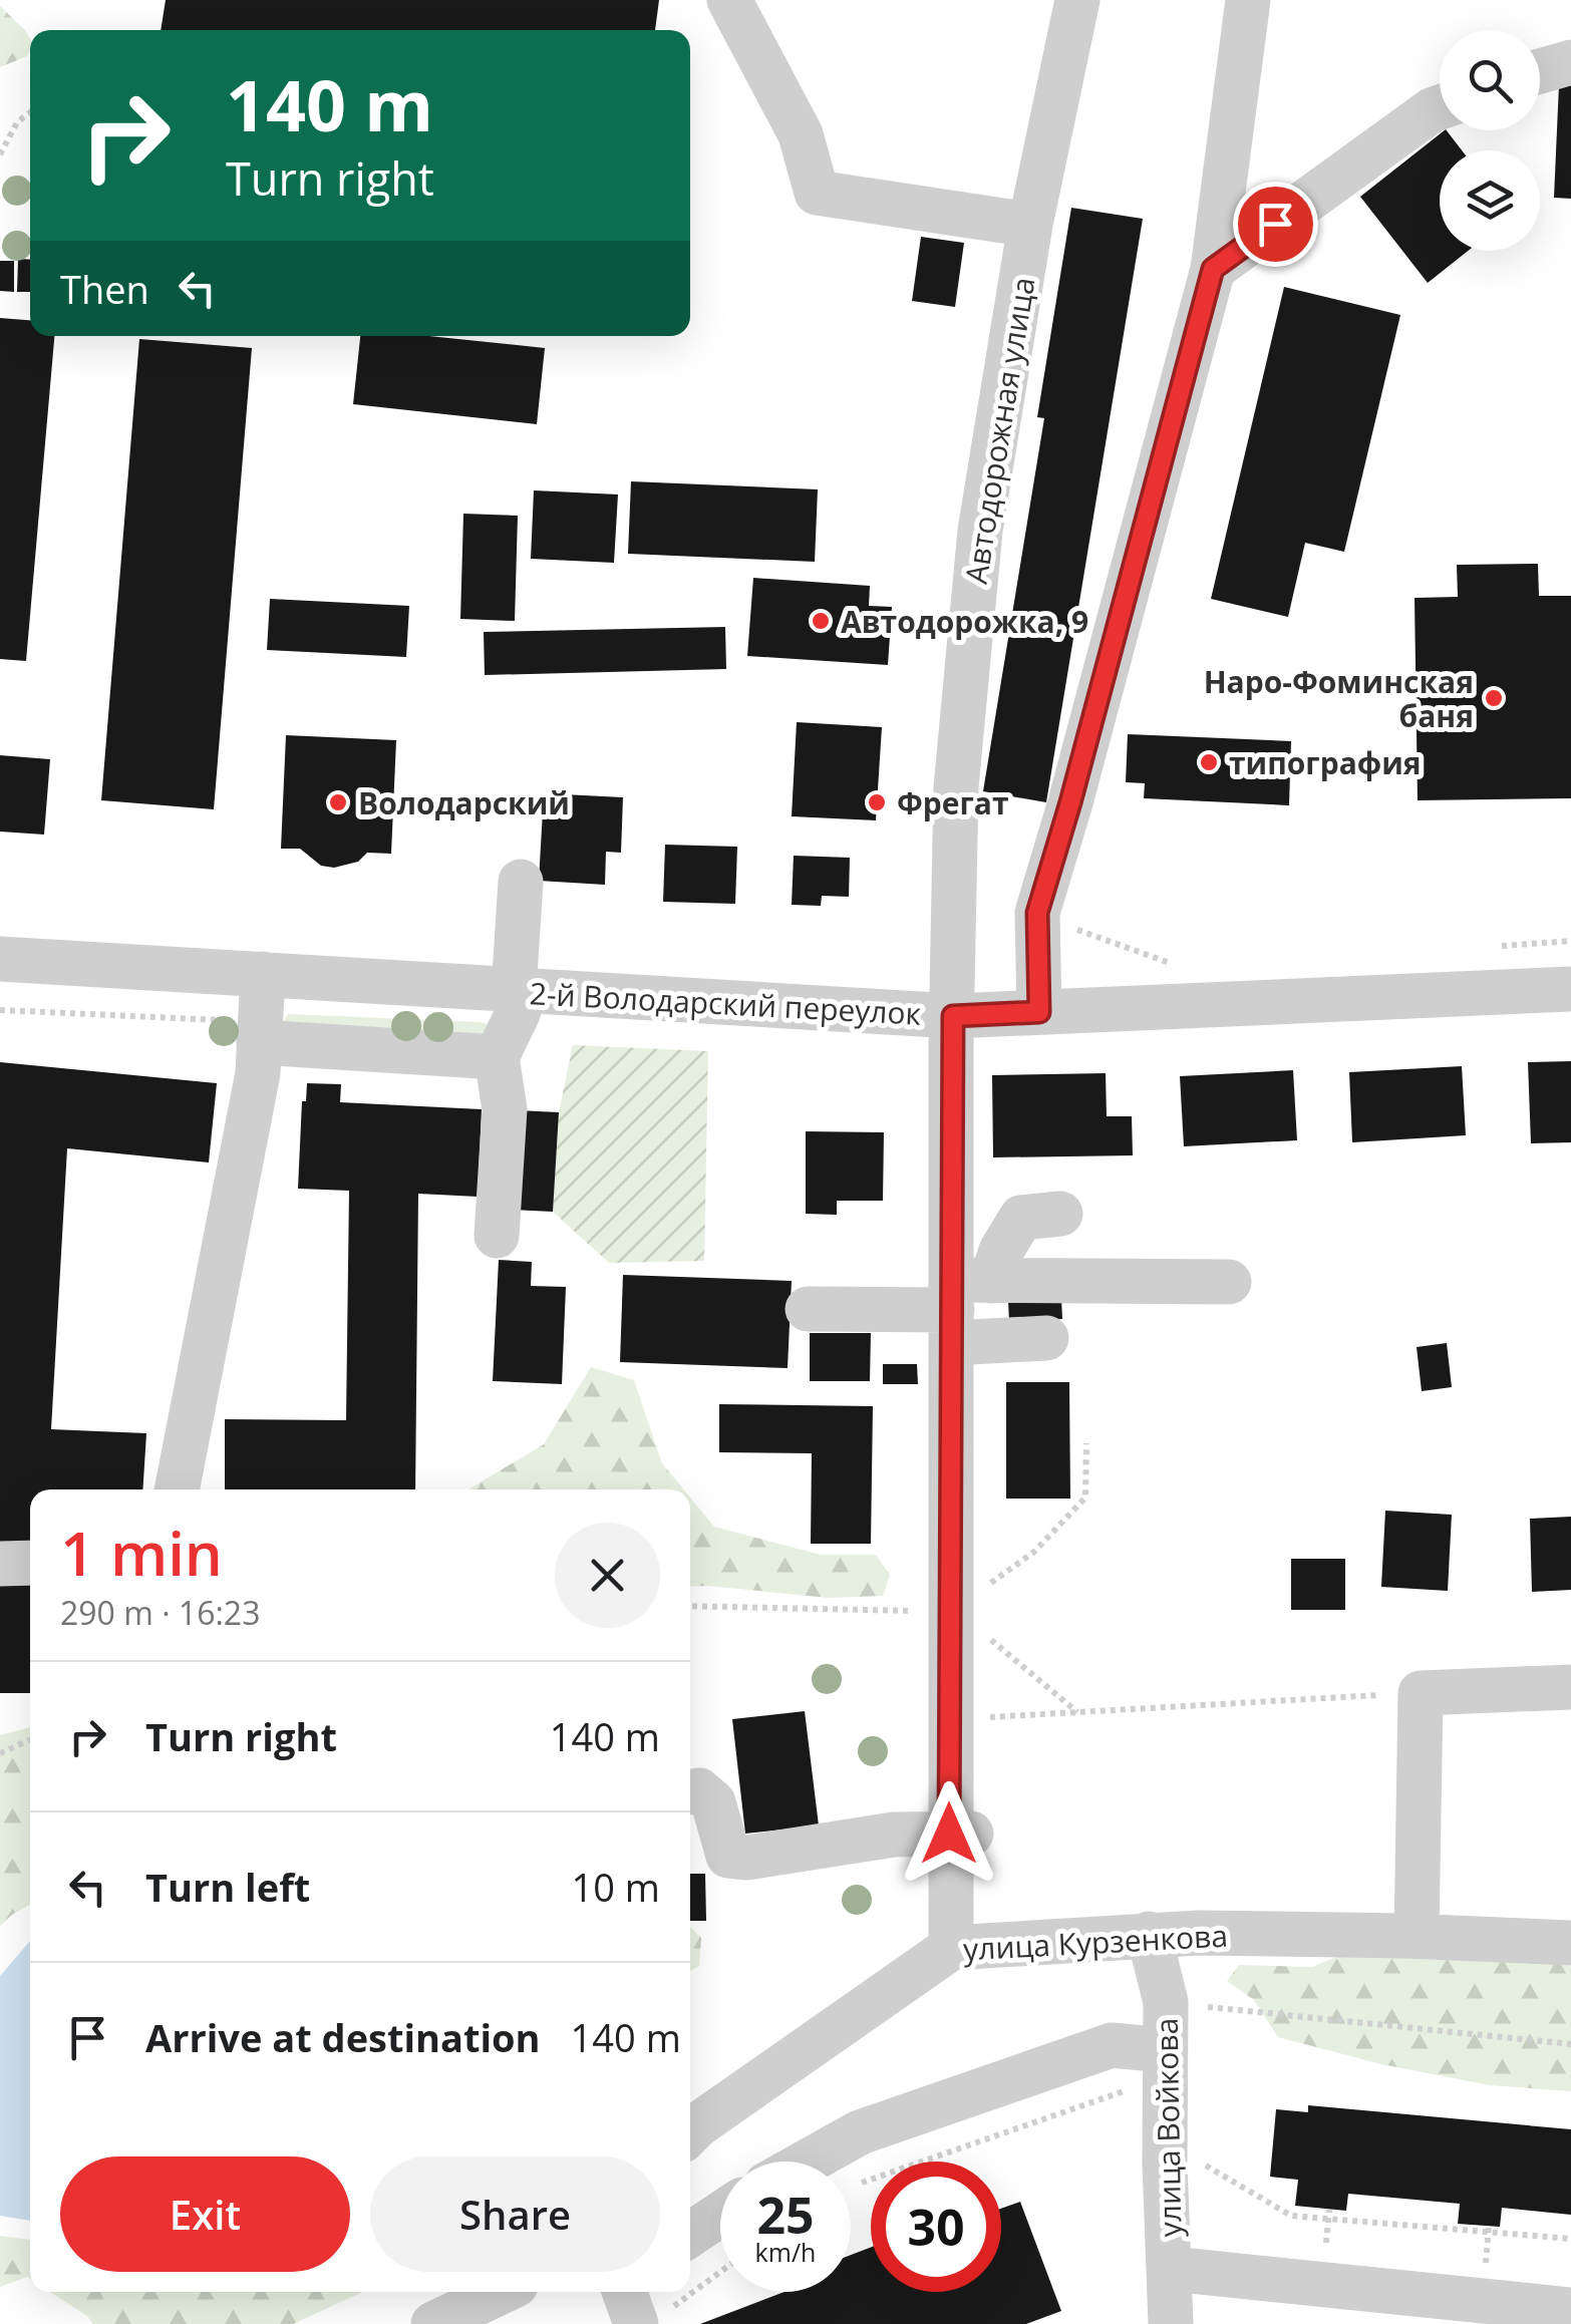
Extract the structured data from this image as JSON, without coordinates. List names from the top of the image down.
{
  "streets": {
    "street": [
      "Автодорожная улица",
      "2-й Володарский переулок",
      "улица Курзенкова",
      "улица Войкова"
    ]
  },
  "crossings": [
    ["Автодорожная улица", "2-й Володарский переулок"],
    ["Автодорожная улица", "улица Курзенкова"],
    ["улица Курзенкова", "улица Войкова"]
  ],
  "places": [
    "Автодорожка, 9",
    "Наро-Фоминская баня",
    "типография",
    "Володарский",
    "Фрегат"
  ],
  "page": {
    "turn": ["140 m", "Turn right"],
    "then": "Then",
    "heading": ["1 min", "290 m · 16:23"],
    "list": [
      {
        "name": "Turn right",
        "value": "140 m"
      },
      {
        "name": "Turn left",
        "value": "10 m"
      },
      {
        "name": "Arrive at destination",
        "value": "140 m"
      }
    ],
    "buttons": ["Exit", "Share"],
    "speed": "25 km/h",
    "limit": "30"
  }
}
